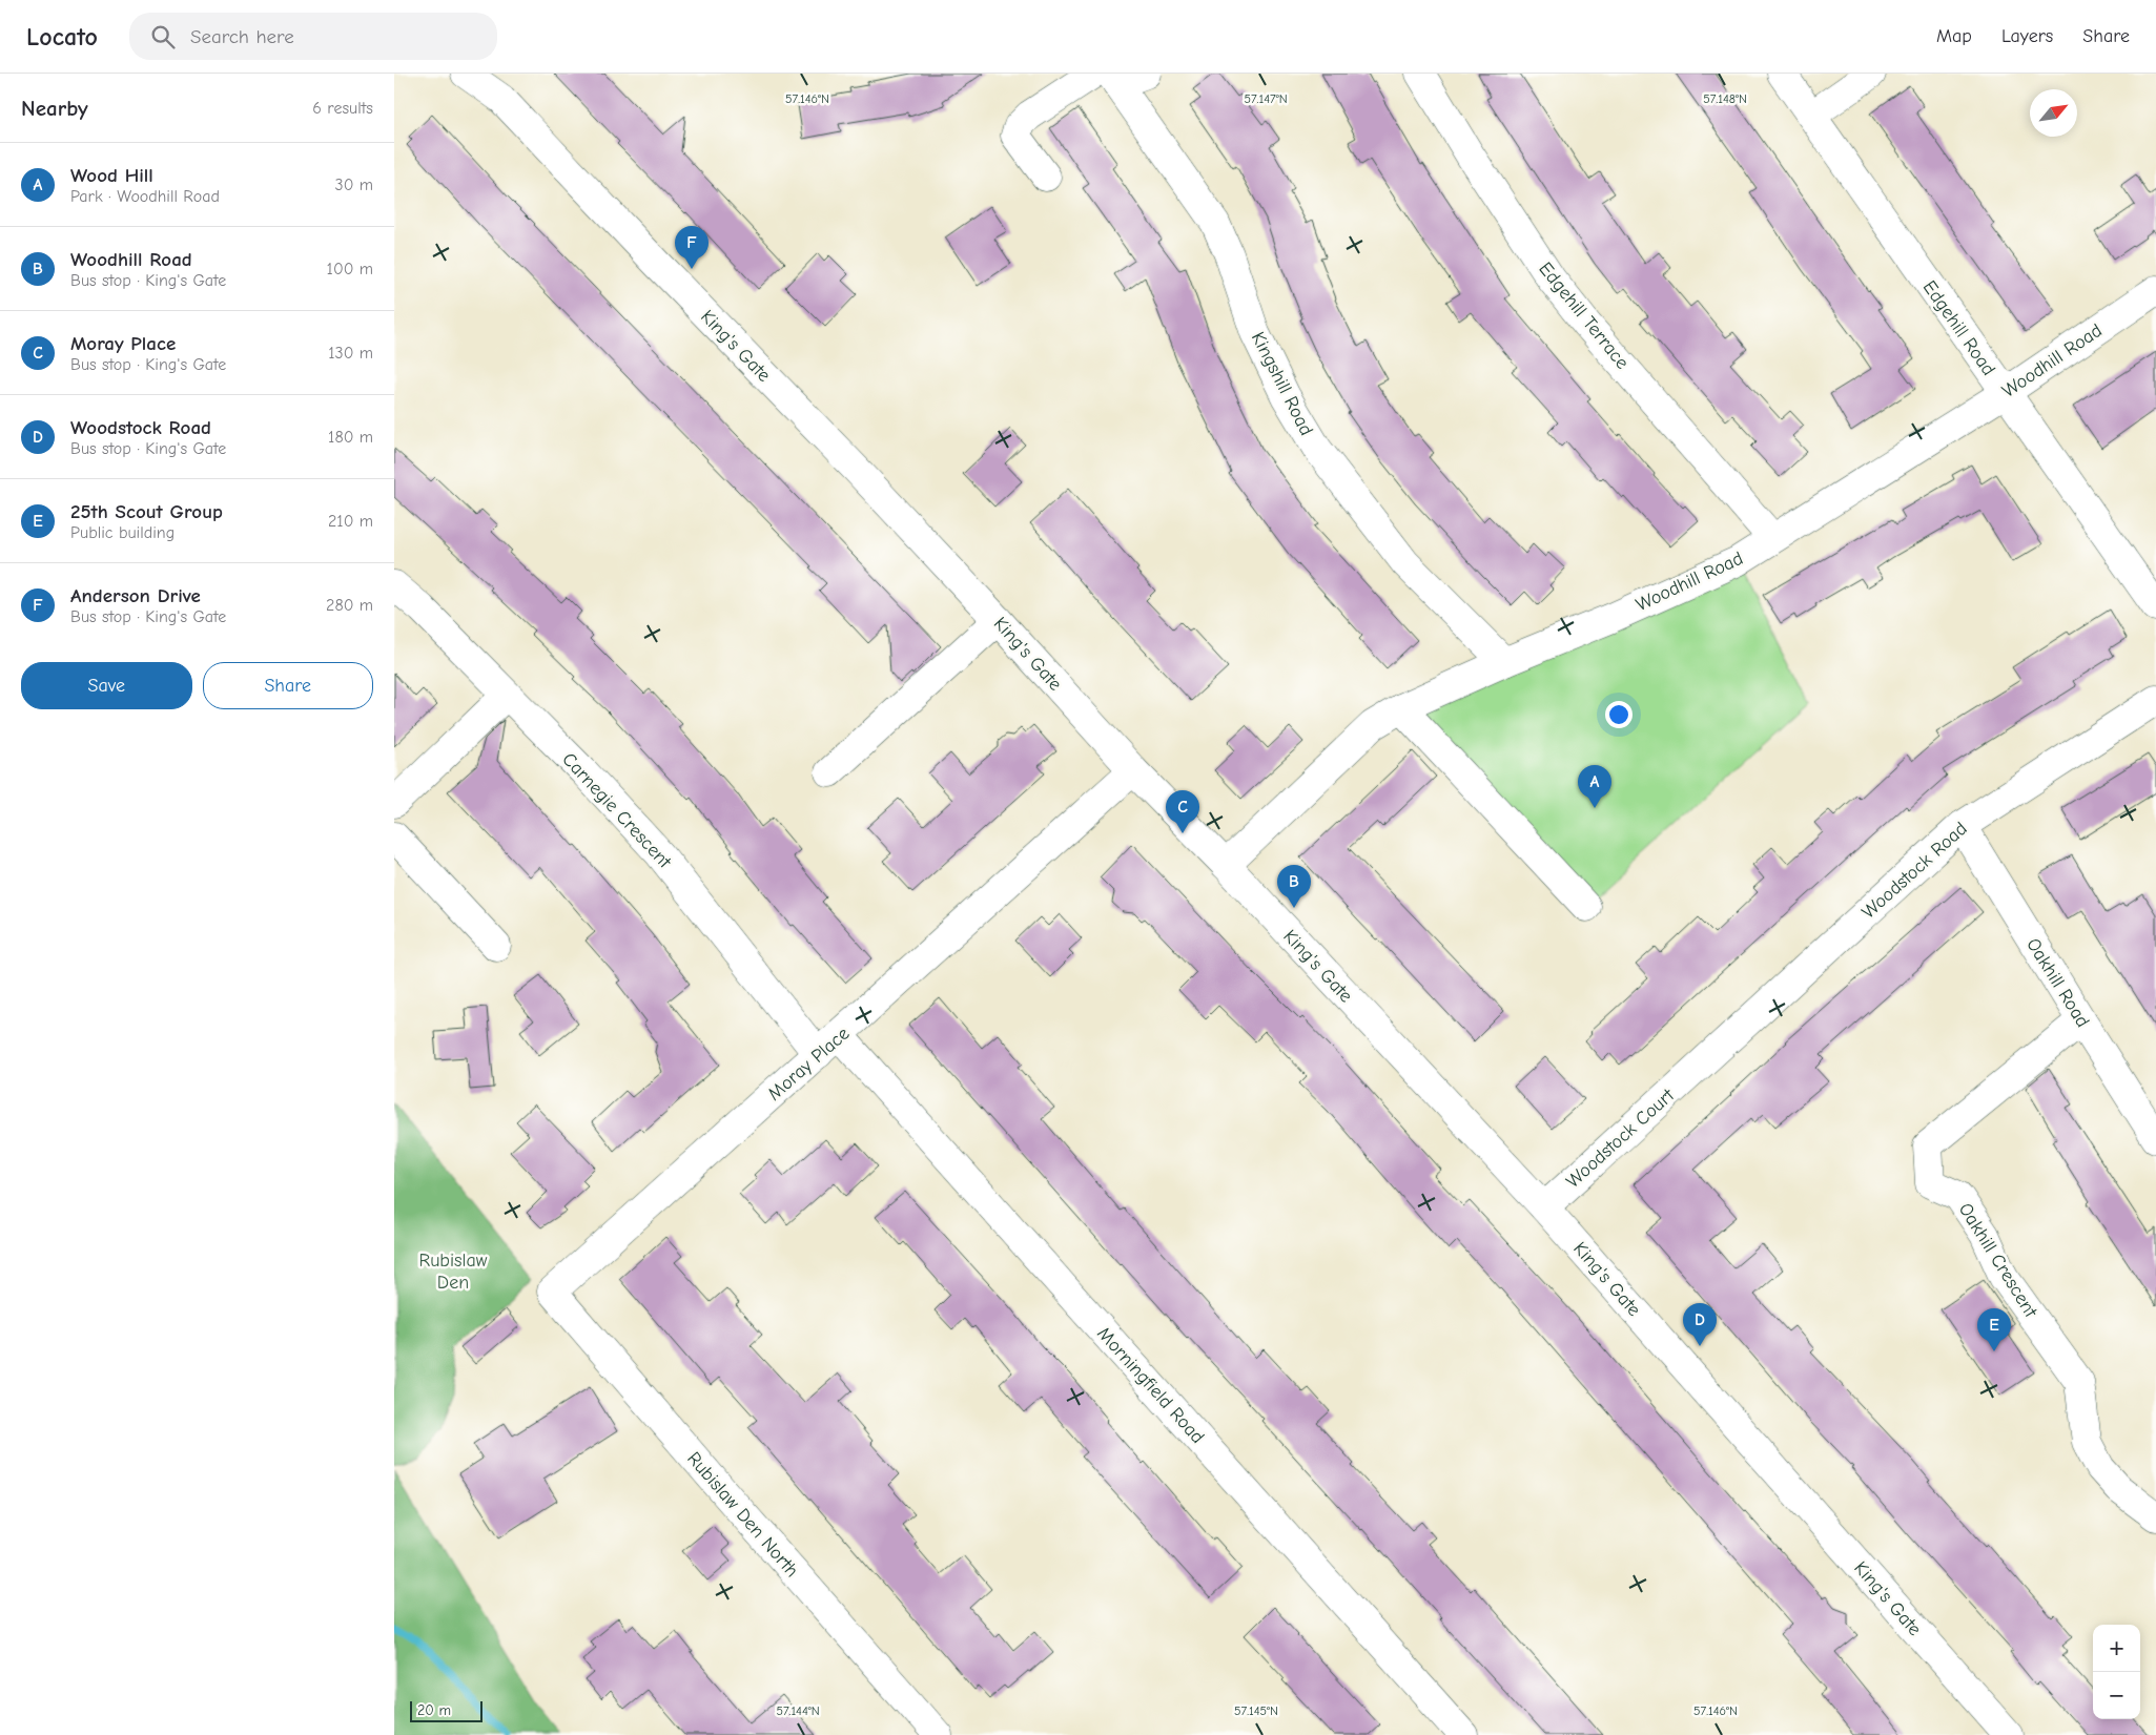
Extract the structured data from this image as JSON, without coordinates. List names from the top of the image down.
{
  "streets": {
    "street": [
      "Edgehill Terrace",
      "Edgehill Road",
      "King's Gate",
      "Woodhill Road",
      "Kingshill Road",
      "Carnegie Crescent",
      "Woodstock Road",
      "Oakhill Road",
      "Moray Place",
      "Woodstock Court",
      "Oakhill Crescent",
      "Morningfield Road",
      "Rubislaw Den North"
    ]
  },
  "crossings": [
    ["Edgehill Terrace", "Woodhill Road"],
    ["Edgehill Road", "Woodhill Road"],
    ["King's Gate", "Woodhill Road"],
    ["King's Gate", "Moray Place"],
    ["King's Gate", "Woodstock Court"],
    ["Woodhill Road", "Kingshill Road"],
    ["Carnegie Crescent", "Moray Place"],
    ["Woodstock Road", "Oakhill Road"],
    ["Woodstock Road", "Woodstock Court"],
    ["Oakhill Road", "Oakhill Crescent"],
    ["Moray Place", "Morningfield Road"],
    ["Moray Place", "Rubislaw Den North"]
  ],
  "parks": ["Rubislaw Den"],
  "scale_bar": "20 m",
  "north": "top right",
  "page": {
    "header": "Locato",
    "search": "Search here",
    "nav": ["Map", "Layers", "Share"],
    "heading": ["Nearby", "6 results"],
    "list": [
      {
        "mark": "A",
        "name": "Wood Hill",
        "note": "Park · Woodhill Road",
        "value": "30 m"
      },
      {
        "mark": "B",
        "name": "Woodhill Road",
        "note": "Bus stop · King's Gate",
        "value": "100 m"
      },
      {
        "mark": "C",
        "name": "Moray Place",
        "note": "Bus stop · King's Gate",
        "value": "130 m"
      },
      {
        "mark": "D",
        "name": "Woodstock Road",
        "note": "Bus stop · King's Gate",
        "value": "180 m"
      },
      {
        "mark": "E",
        "name": "25th Scout Group",
        "note": "Public building",
        "value": "210 m"
      },
      {
        "mark": "F",
        "name": "Anderson Drive",
        "note": "Bus stop · King's Gate",
        "value": "280 m"
      }
    ],
    "pins": [
      "F",
      "A",
      "C",
      "B",
      "D",
      "E"
    ],
    "buttons": ["Save", "Share"],
    "map_buttons": ["+", "−"],
    "scale": "20 m"
  },
  "coordinates": [
    "57.146°N",
    "57.147°N",
    "57.148°N",
    "57.144°N",
    "57.145°N"
  ]
}
